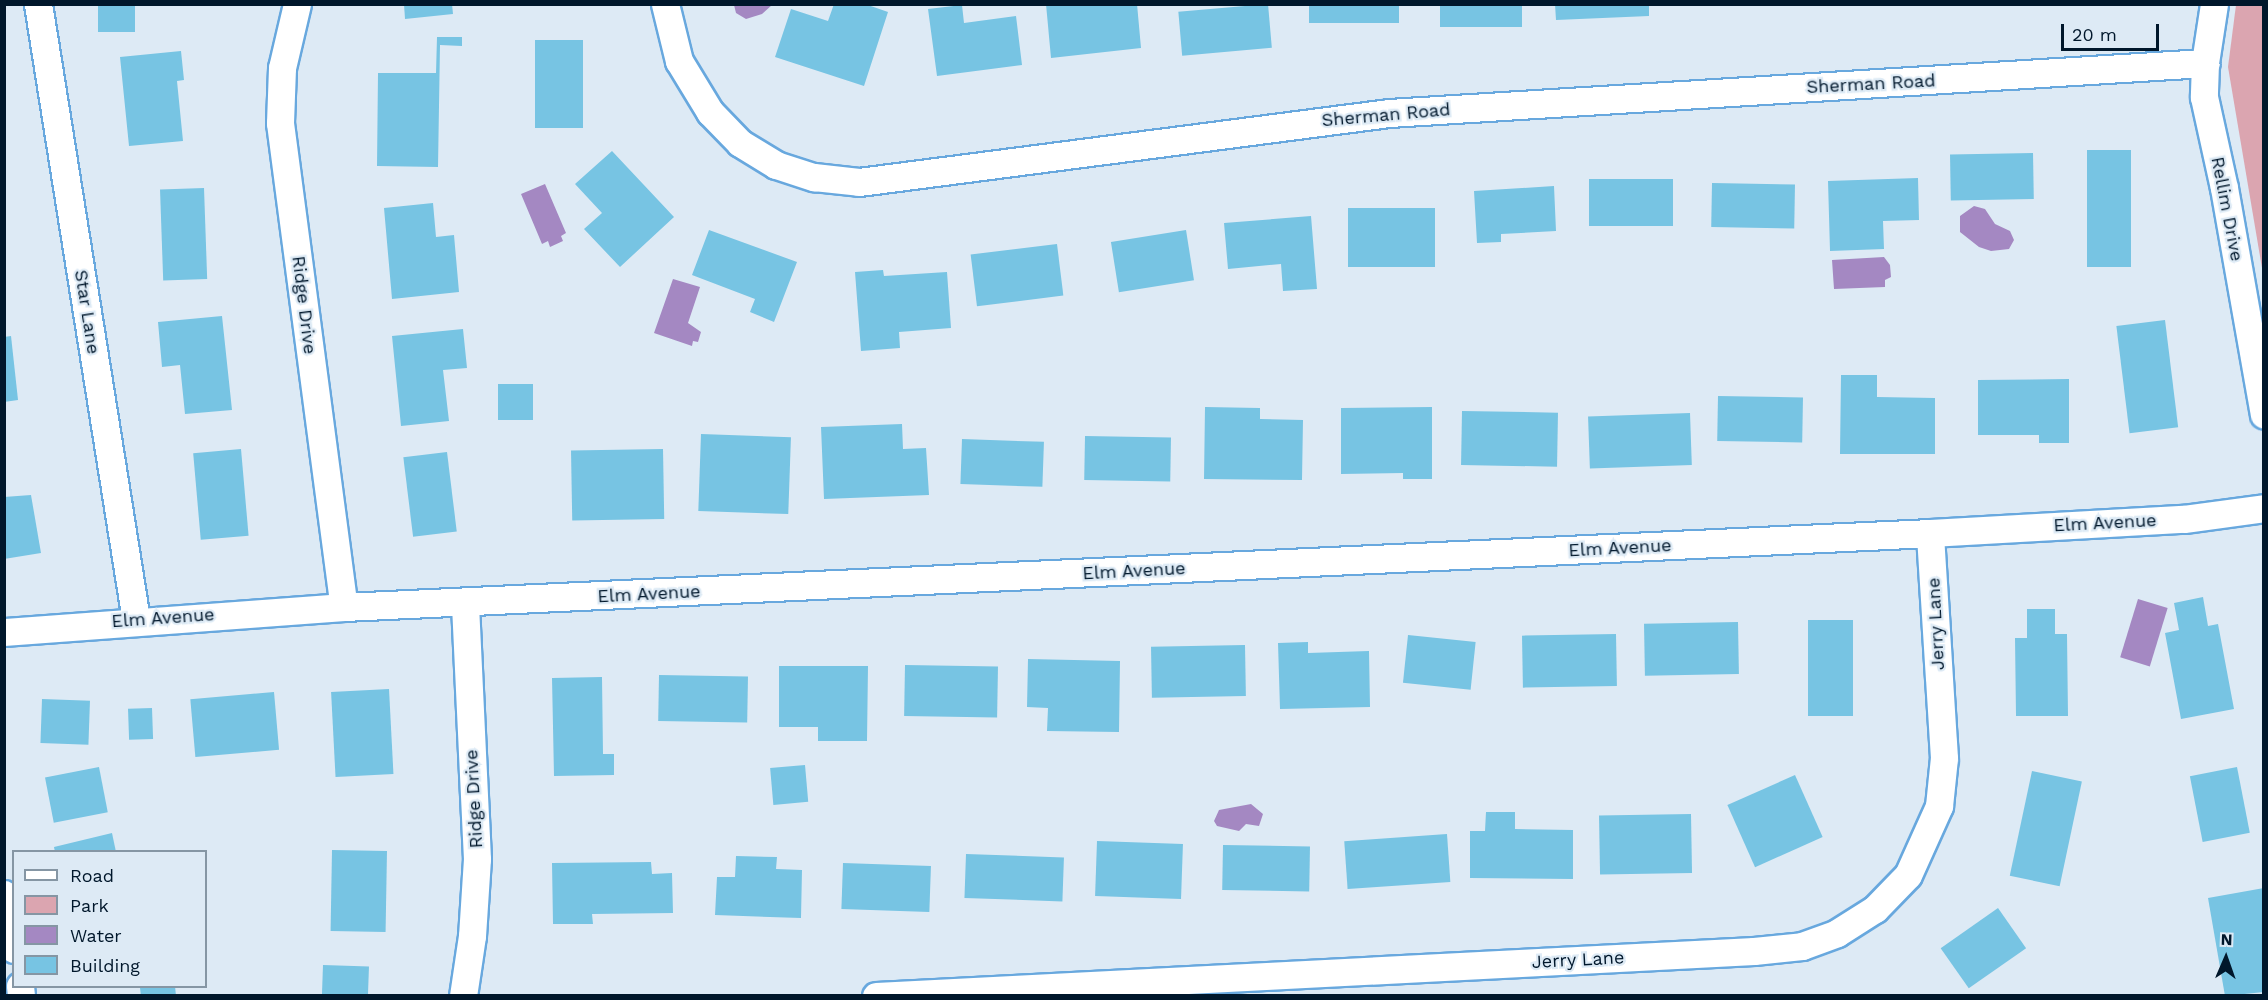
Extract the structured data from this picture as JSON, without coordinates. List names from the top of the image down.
{
  "streets": {
    "street": [
      "Sherman Road",
      "Rellim Drive",
      "Ridge Drive",
      "Star Lane",
      "Elm Avenue",
      "Jerry Lane"
    ]
  },
  "crossings": [
    ["Sherman Road", "Rellim Drive"],
    ["Ridge Drive", "Elm Avenue"],
    ["Star Lane", "Elm Avenue"],
    ["Elm Avenue", "Jerry Lane"]
  ],
  "legend": [
    "Road",
    "Park",
    "Water",
    "Building"
  ],
  "scale_bar": "20 m",
  "north": "top"
}
